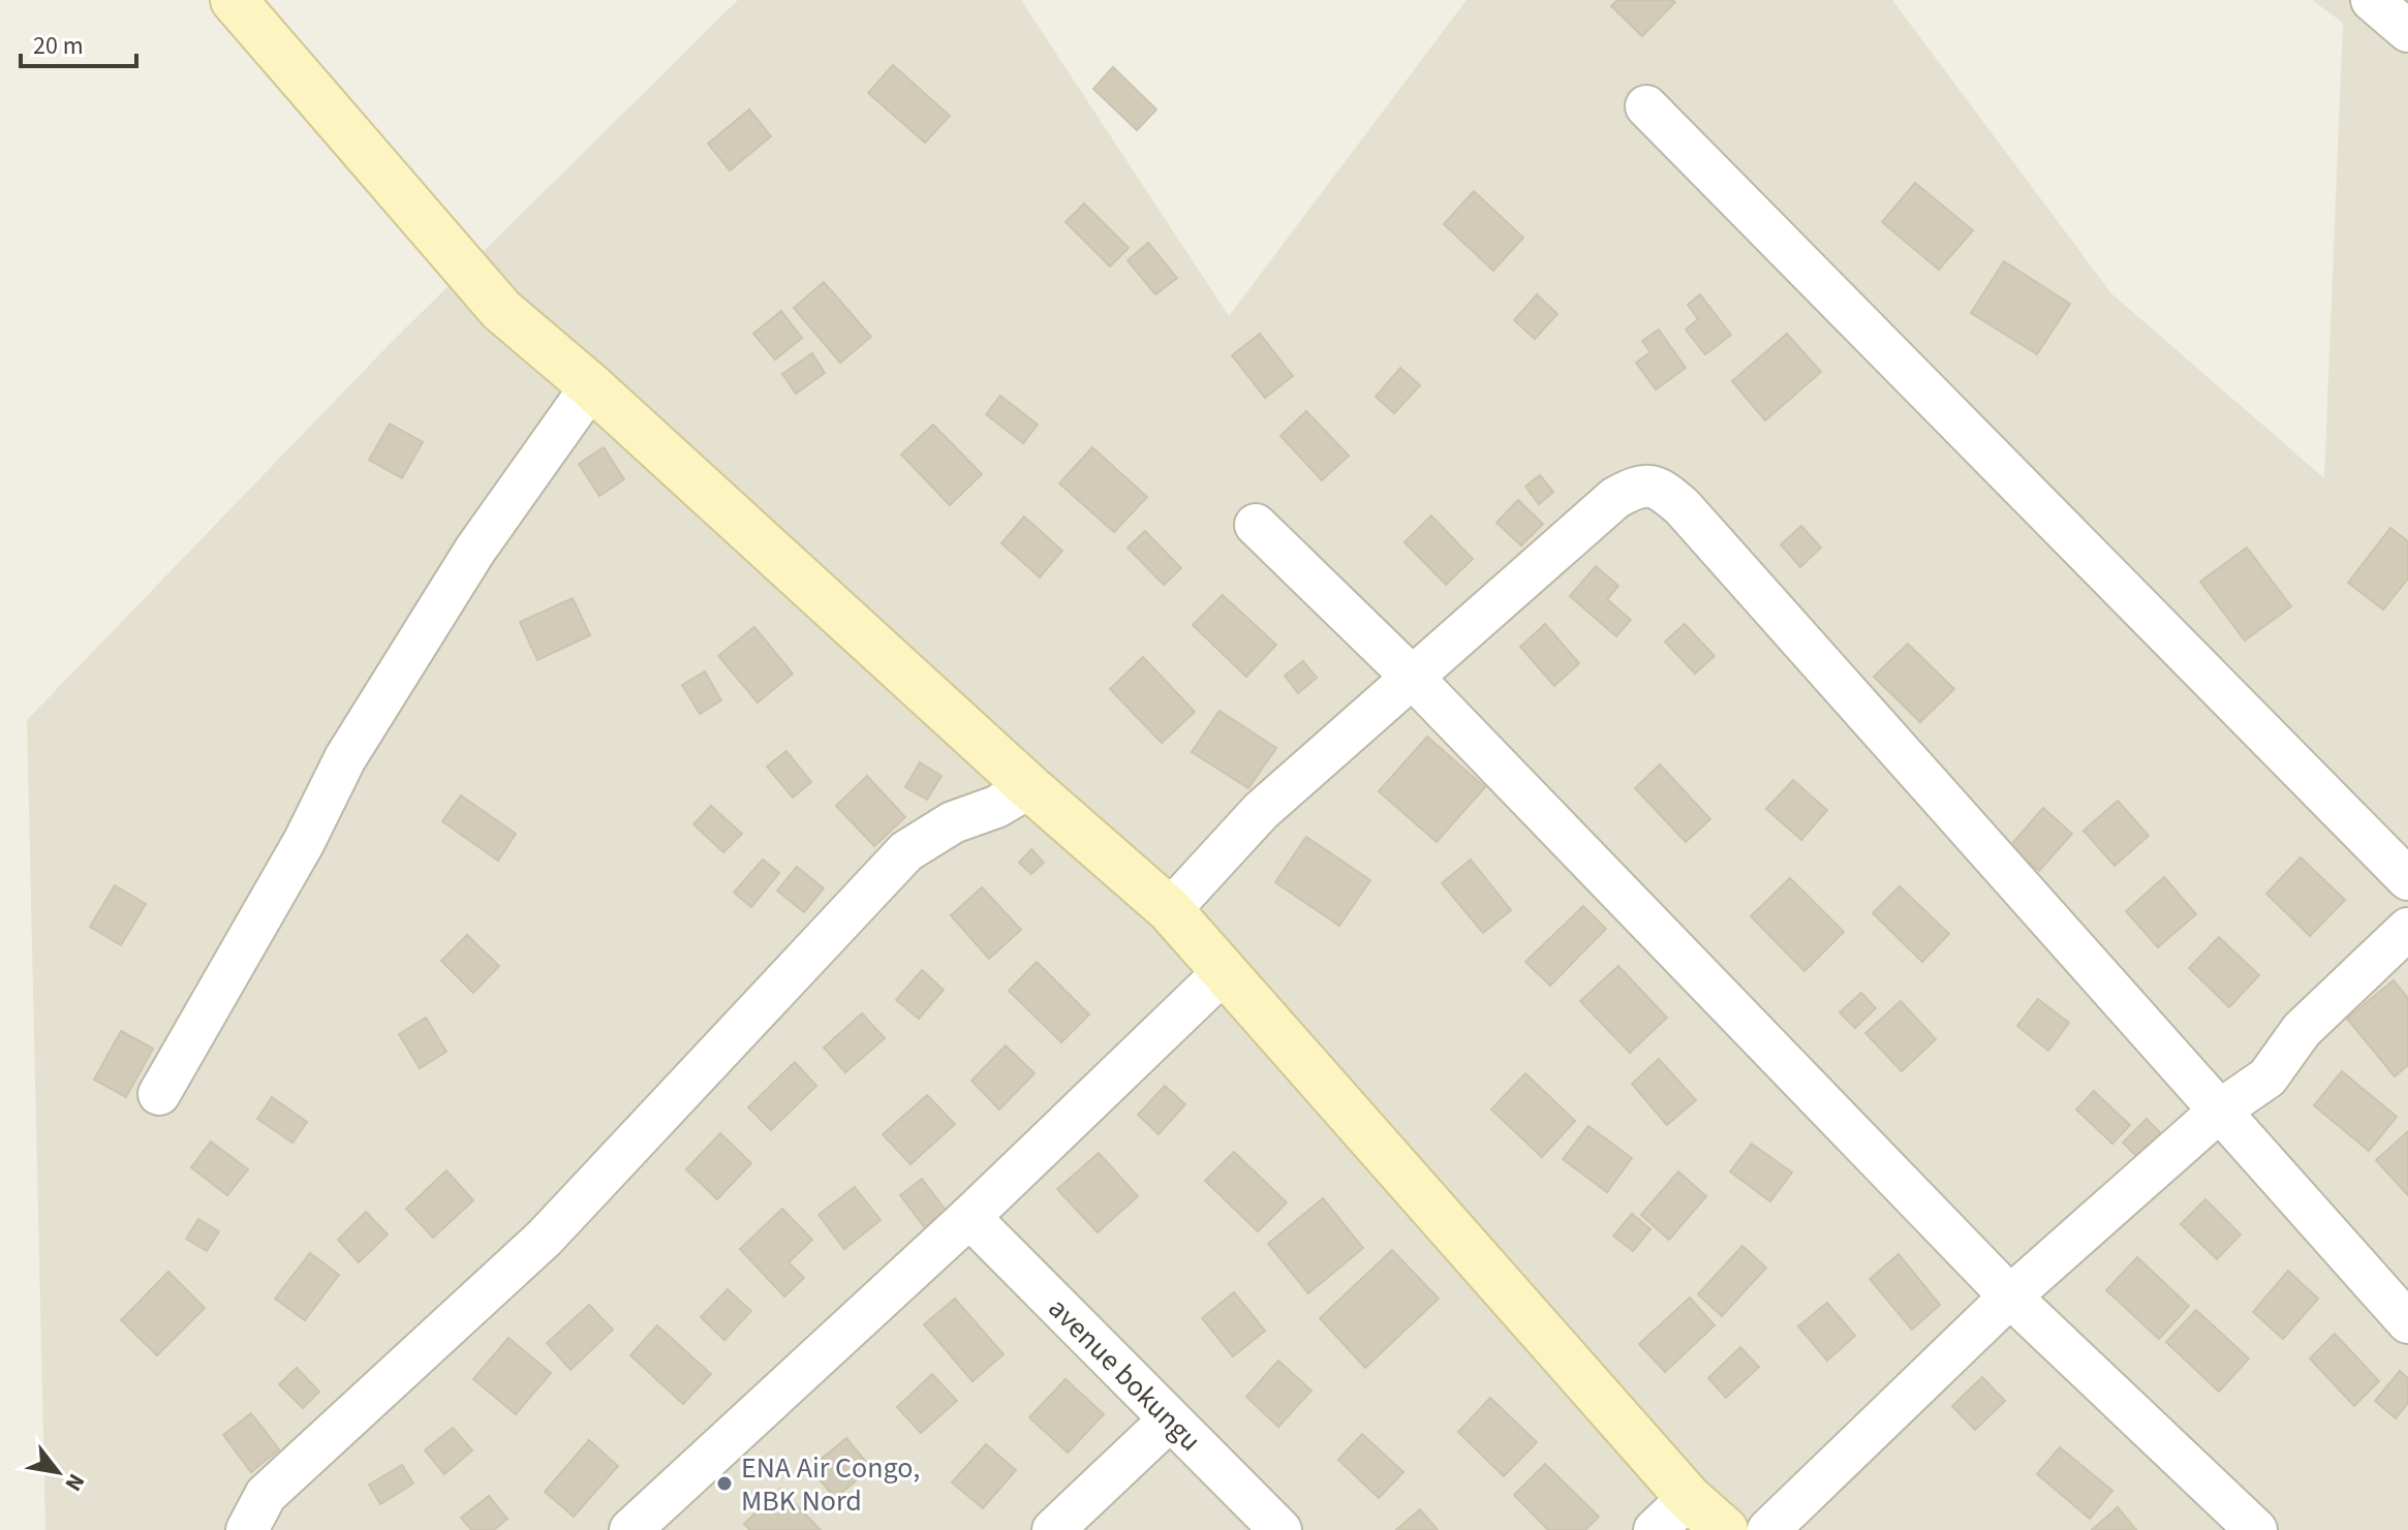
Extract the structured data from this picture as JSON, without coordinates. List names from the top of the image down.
{
  "streets": {
    "street": ["avenue bokungu"]
  },
  "places": ["ENA Air Congo, MBK Nord"],
  "scale_bar": "20 m",
  "north": "bottom right"
}
